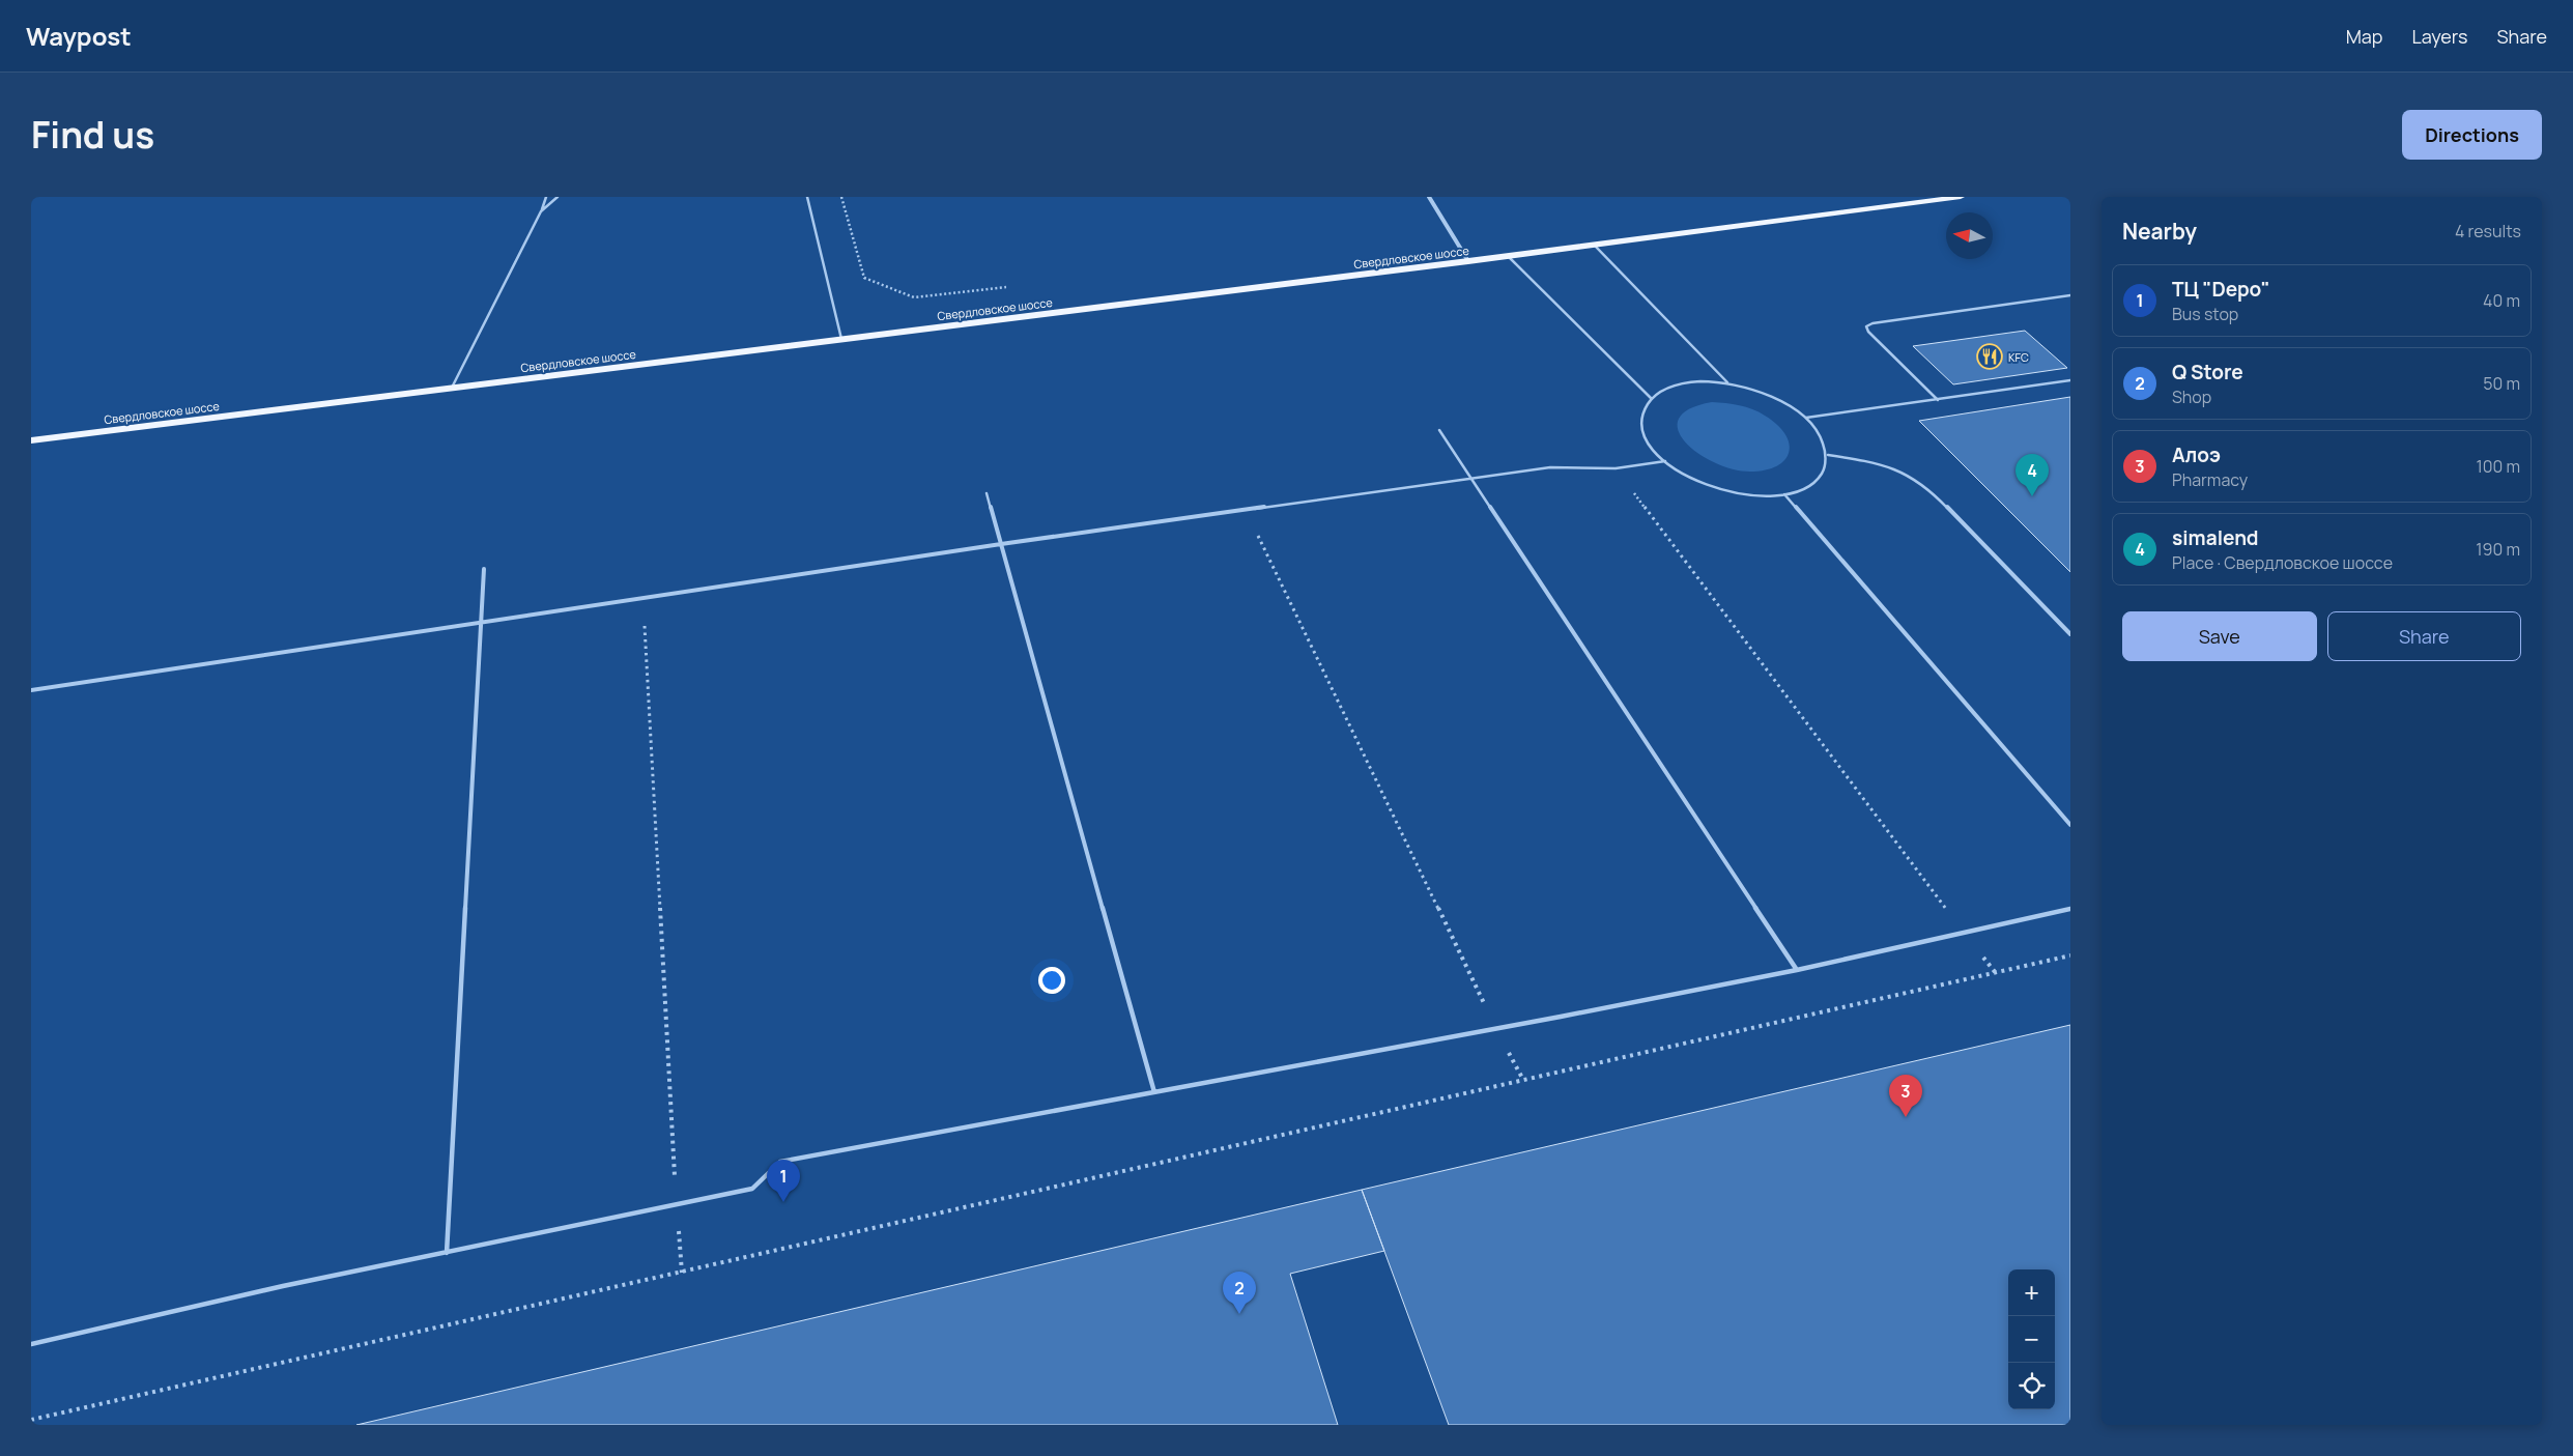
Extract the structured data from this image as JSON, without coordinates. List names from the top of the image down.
{
  "streets": {
    "main road": ["Свердловское шоссе"]
  },
  "places": {
    "restaurant": ["KFC"]
  },
  "north": "left",
  "page": {
    "header": "Waypost",
    "nav": ["Map", "Layers", "Share"],
    "title": "Find us",
    "buttons": [
      "Directions",
      ["Save", "Share"]
    ],
    "heading": ["Nearby", "4 results"],
    "list": [
      {
        "mark": "1",
        "name": "ТЦ \"Depo\"",
        "note": "Bus stop",
        "value": "40 m"
      },
      {
        "mark": "2",
        "name": "Q Store",
        "note": "Shop",
        "value": "50 m"
      },
      {
        "mark": "3",
        "name": "Алоэ",
        "note": "Pharmacy",
        "value": "100 m"
      },
      {
        "mark": "4",
        "name": "simalend",
        "note": "Place · Свердловское шоссе",
        "value": "190 m"
      }
    ],
    "pins": [
      "4",
      "3",
      "1",
      "2"
    ],
    "map_buttons": ["+", "−"]
  }
}
